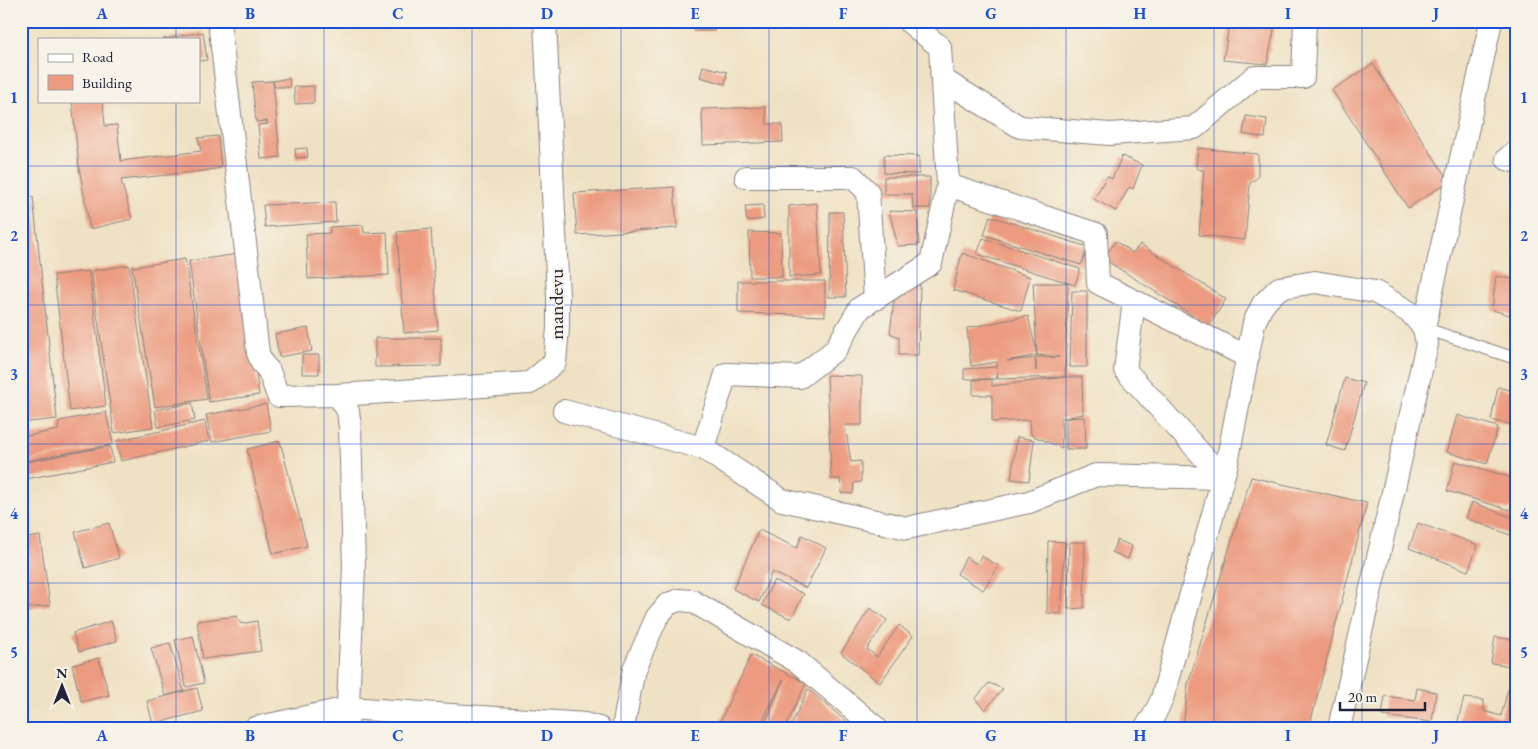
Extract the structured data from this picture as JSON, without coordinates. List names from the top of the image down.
{
  "streets": {
    "street": ["mandevu"]
  },
  "legend": ["Road", "Building"],
  "scale_bar": "20 m",
  "north": "top",
  "grid": {
    "columns": [
      "A",
      "B",
      "C",
      "D",
      "E",
      "F",
      "G",
      "H",
      "I",
      "J"
    ],
    "rows": [
      "1",
      "2",
      "3",
      "4",
      "5"
    ]
  }
}
